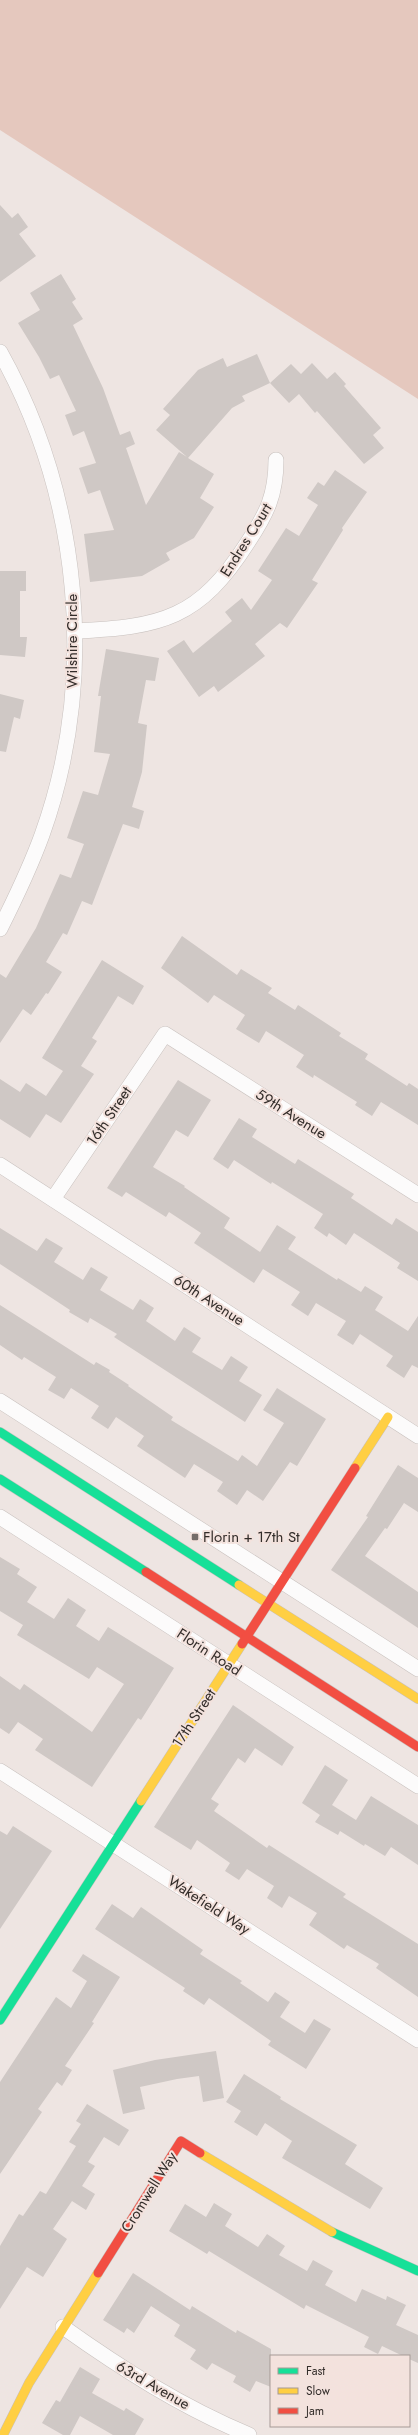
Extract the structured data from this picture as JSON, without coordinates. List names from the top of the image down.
{
  "streets": {
    "street": [
      "Endres Court",
      "Wilshire Circle",
      "59th Avenue",
      "16th Street",
      "60th Avenue",
      "Florin Road",
      "17th Street",
      "Wakefield Way",
      "Cromwell Way",
      "63rd Avenue"
    ]
  },
  "crossings": [
    ["Endres Court", "Wilshire Circle"],
    ["59th Avenue", "16th Street"],
    ["16th Street", "60th Avenue"],
    ["60th Avenue", "17th Street"],
    ["Florin Road", "17th Street"],
    ["17th Street", "Wakefield Way"],
    ["Cromwell Way", "63rd Avenue"]
  ],
  "places": {
    "transit": ["Florin + 17th St"]
  },
  "legend": ["Fast", "Slow", "Jam"]
}
